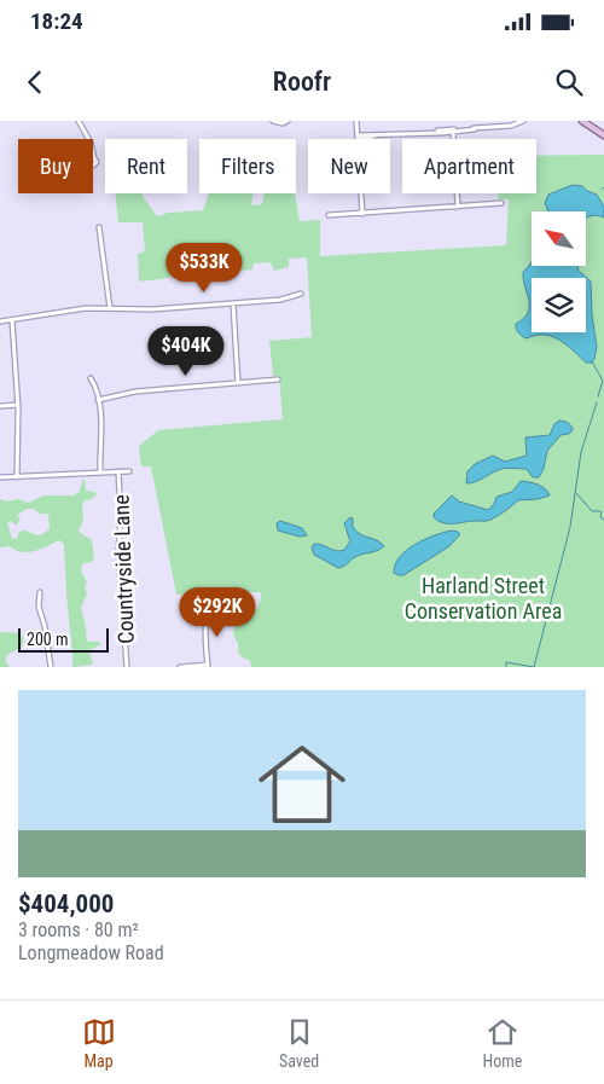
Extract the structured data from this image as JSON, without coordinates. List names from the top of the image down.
{
  "streets": {
    "street": ["Countryside Lane"]
  },
  "parks": ["Harland Street Conservation Area"],
  "scale_bar": "200 m",
  "north": "top left",
  "page": {
    "status": "18:24",
    "header": "Roofr",
    "chip": [
      "Buy",
      "Rent",
      "Filters",
      "New",
      "Apartment"
    ],
    "price": ["$533K", "$404K", "$292K"],
    "scale": "200 m",
    "list": [
      {
        "name": "$404,000",
        "note": "3 rooms · 80 m² · Longmeadow Road"
      }
    ],
    "tabs": ["Map", "Saved", "Home"]
  }
}
